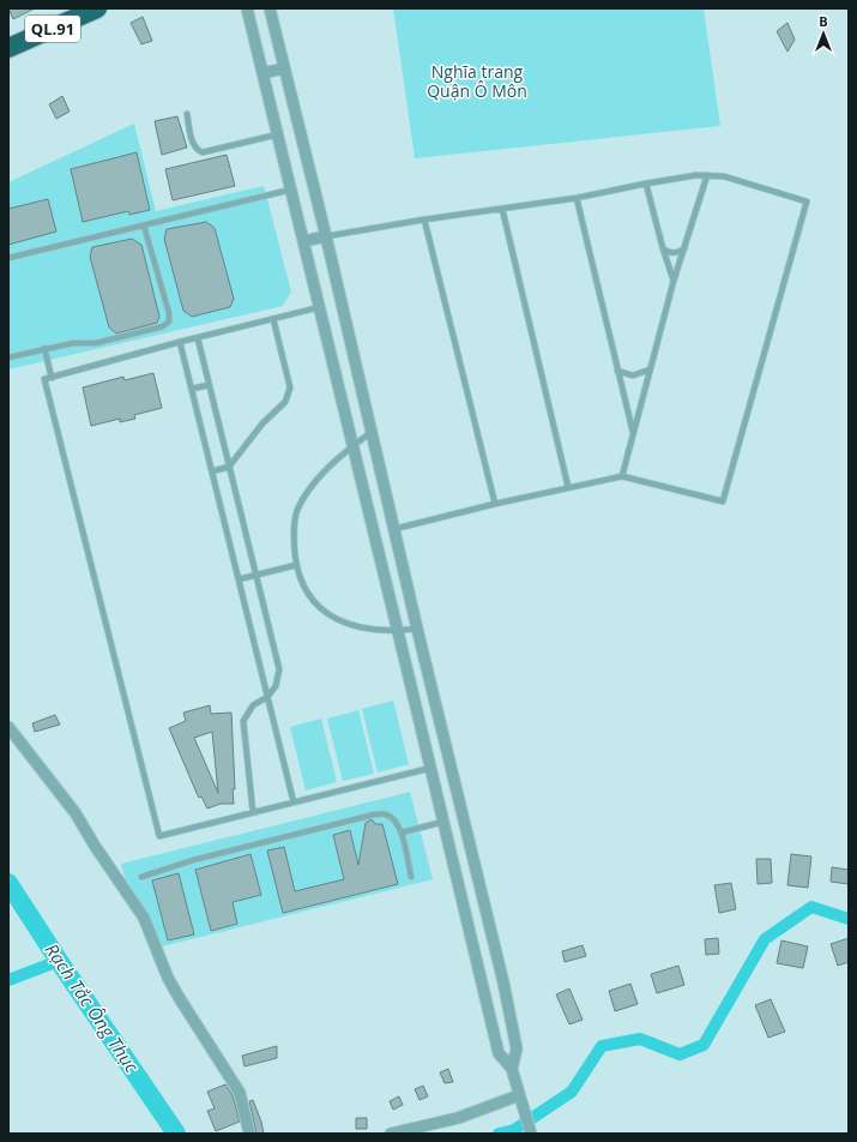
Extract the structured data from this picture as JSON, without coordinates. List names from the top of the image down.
{
  "streets": {
    "highway": ["QL.91"]
  },
  "water": ["Rạch Tắc Ông Thục"],
  "parks": ["Nghĩa trang Quận Ô Môn"],
  "north": "top"
}
